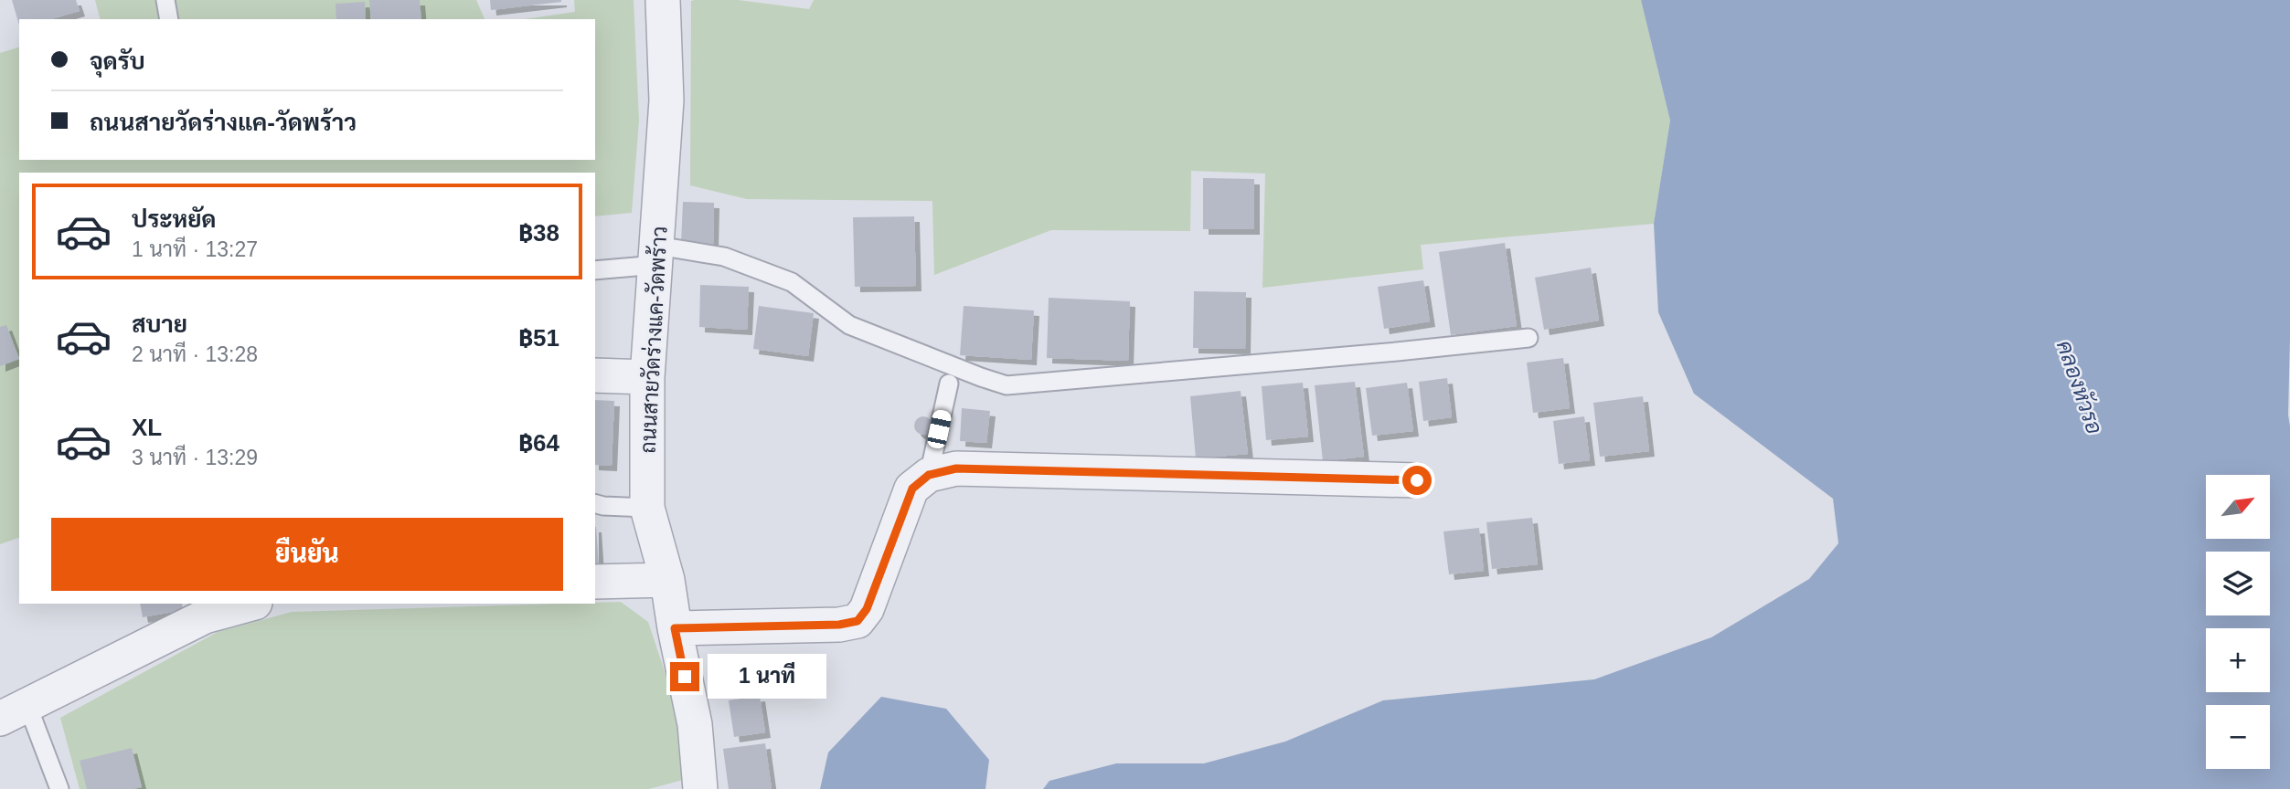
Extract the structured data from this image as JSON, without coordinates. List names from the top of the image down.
{
  "streets": {
    "street": ["ถนนสายวัดร่างแค-วัดพร้าว"]
  },
  "water": ["คลองหัวรอ"],
  "north": "top right",
  "page": {
    "banner": ["จุดรับ", "ถนนสายวัดร่างแค-วัดพร้าว"],
    "list": [
      {
        "name": "ประหยัด",
        "note": "1 นาที · 13:27",
        "value": "฿38"
      },
      {
        "name": "สบาย",
        "note": "2 นาที · 13:28",
        "value": "฿51"
      },
      {
        "name": "XL",
        "note": "3 นาที · 13:29",
        "value": "฿64"
      }
    ],
    "map_buttons": ["+", "−"],
    "buttons": "ยืนยัน",
    "bubble": "1 นาที"
  }
}
